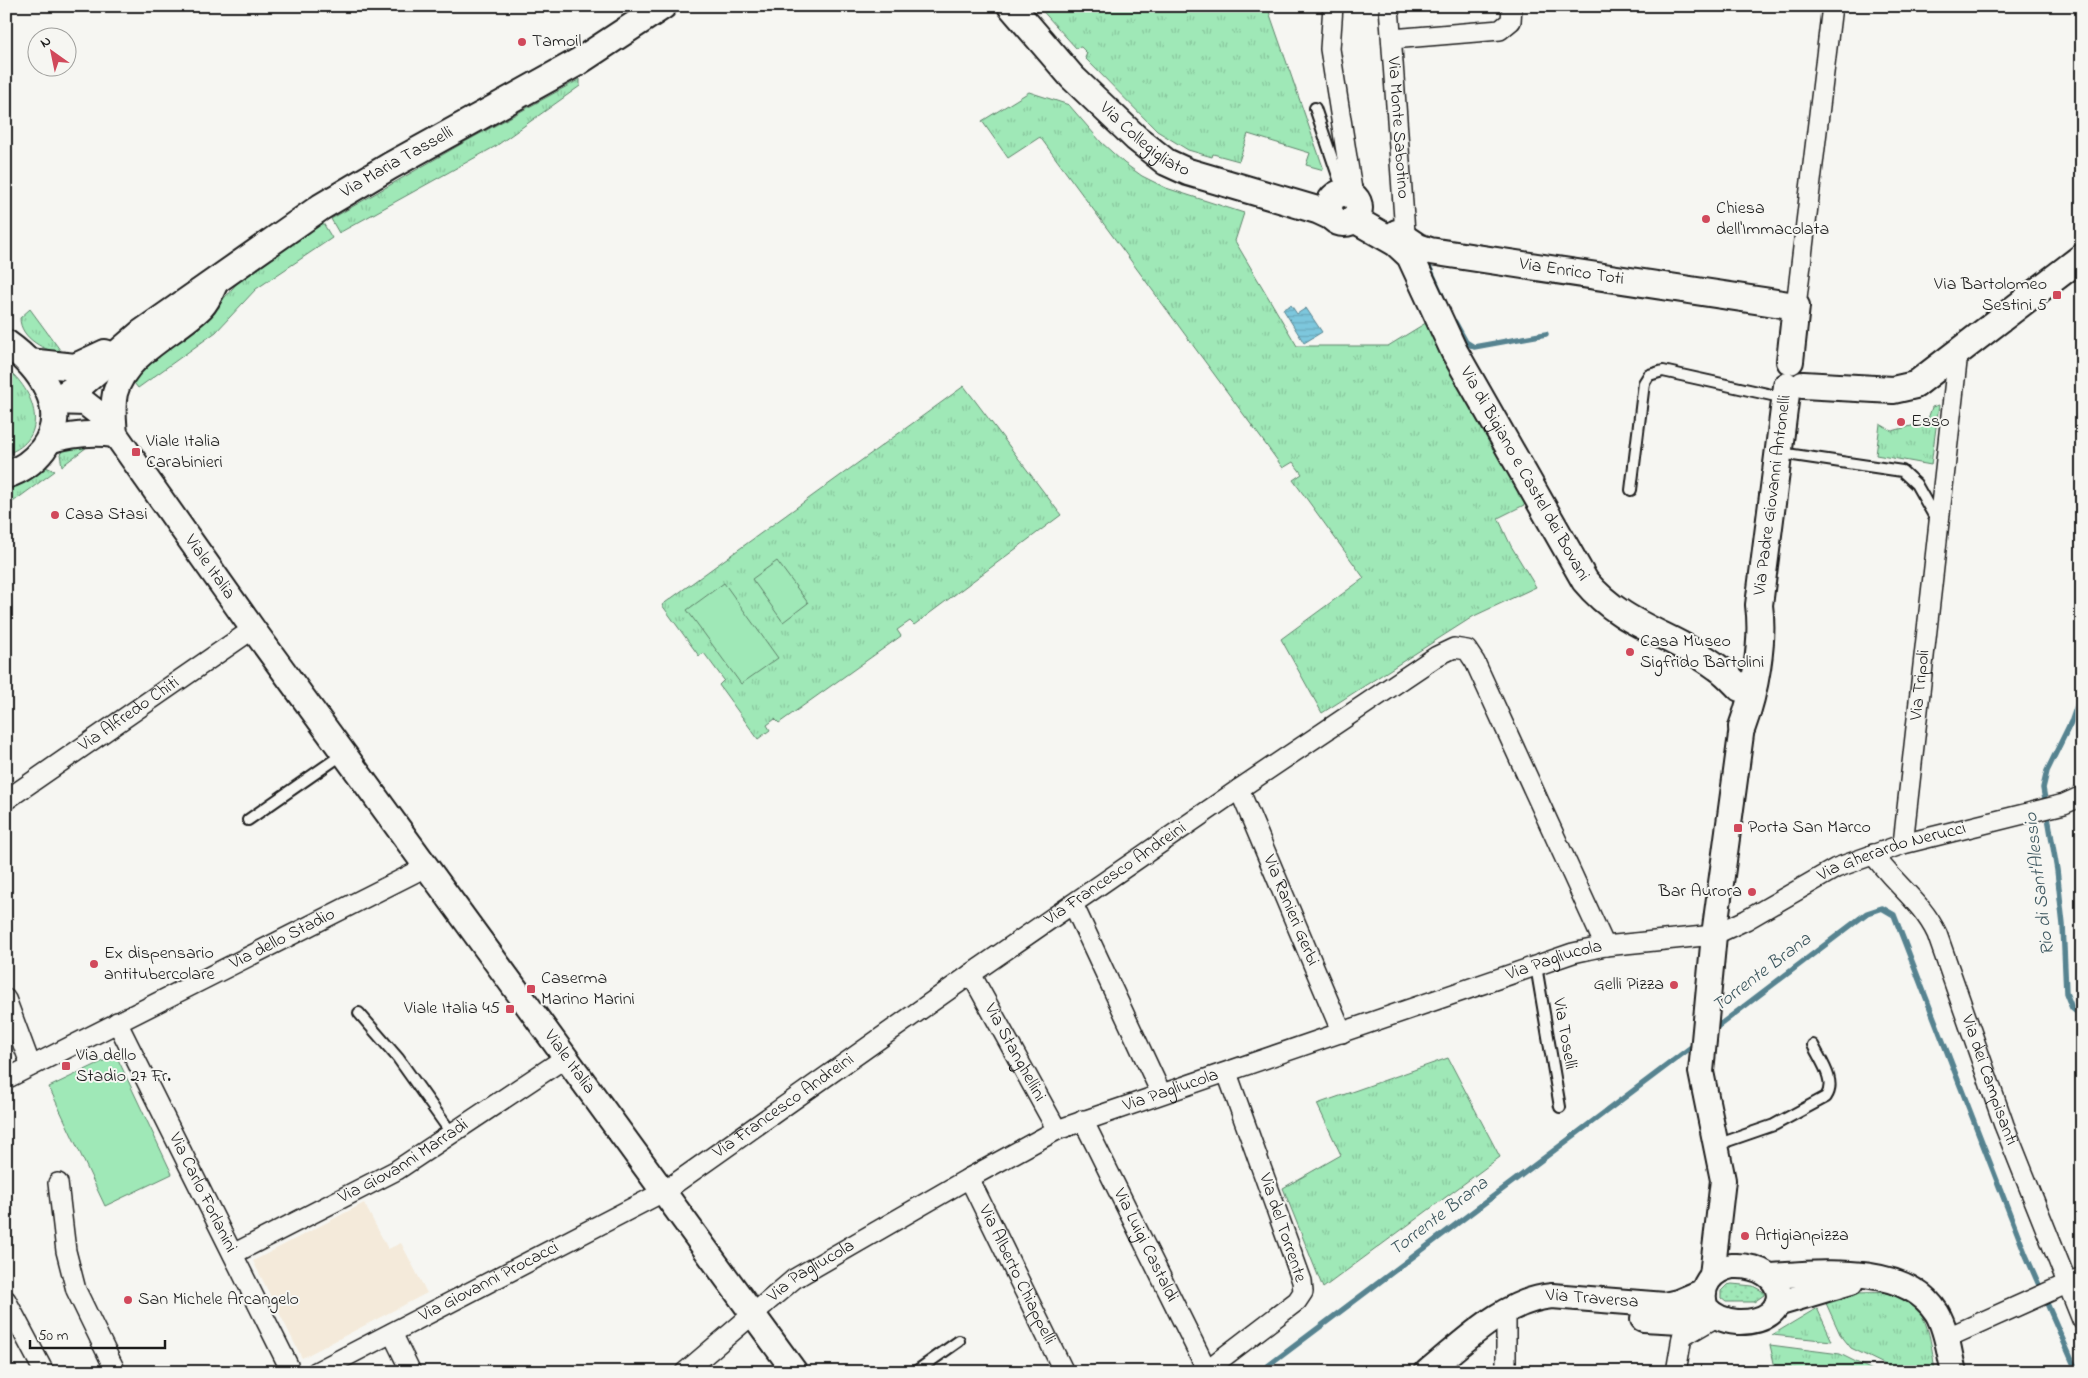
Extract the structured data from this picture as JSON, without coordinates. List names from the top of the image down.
{
  "streets": {
    "main road": [
      "Via Collegigliato",
      "Via Maria Tasselli",
      "Via Enrico Toti",
      "Via di Bigiano e Castel dei Bovani",
      "Via Padre Giovanni Antonelli"
    ],
    "street": [
      "Via Monte Sabotino",
      "Viale Italia",
      "Via Tripoli",
      "Via Alfredo Chiti",
      "Via Gherardo Nerucci",
      "Via Francesco Andreini",
      "Via Ranieri Gerbi",
      "Via dello Stadio",
      "Via Pagliucola",
      "Via Stanghellini",
      "Via dei Campisanti",
      "Via Giovanni Marradi",
      "Via Carlo Forlanini",
      "Via del Torrente",
      "Via Luigi Castaldi",
      "Via Alberto Chiappelli",
      "Via Giovanni Procacci",
      "Via Traversa"
    ],
    "lane": ["Via Toselli"]
  },
  "crossings": [
    ["Via Monte Sabotino", "Via Enrico Toti"],
    ["Via Monte Sabotino", "Via di Bigiano e Castel dei Bovani"],
    ["Via Collegigliato", "Via di Bigiano e Castel dei Bovani"],
    ["Via Maria Tasselli", "Viale Italia"],
    ["Via Enrico Toti", "Via di Bigiano e Castel dei Bovani"],
    ["Via Enrico Toti", "Via Padre Giovanni Antonelli"],
    ["Viale Italia", "Via Alfredo Chiti"],
    ["Viale Italia", "Via Francesco Andreini"],
    ["Viale Italia", "Via dello Stadio"],
    ["Viale Italia", "Via Pagliucola"],
    ["Viale Italia", "Via Giovanni Marradi"],
    ["Viale Italia", "Via Giovanni Procacci"],
    ["Via Tripoli", "Via Gherardo Nerucci"],
    ["Via Gherardo Nerucci", "Via Pagliucola"],
    ["Via Gherardo Nerucci", "Via dei Campisanti"],
    ["Via Francesco Andreini", "Via Ranieri Gerbi"],
    ["Via Francesco Andreini", "Via Pagliucola"],
    ["Via Francesco Andreini", "Via Stanghellini"],
    ["Via Francesco Andreini", "Via Giovanni Procacci"],
    ["Via Ranieri Gerbi", "Via Pagliucola"],
    ["Via dello Stadio", "Via Carlo Forlanini"],
    ["Via Pagliucola", "Via Toselli"],
    ["Via Pagliucola", "Via Stanghellini"],
    ["Via Pagliucola", "Via del Torrente"],
    ["Via Pagliucola", "Via Luigi Castaldi"],
    ["Via Pagliucola", "Via Alberto Chiappelli"],
    ["Via Giovanni Marradi", "Via Carlo Forlanini"],
    ["Via del Torrente", "Via Luigi Castaldi"]
  ],
  "water": ["Rio di Sant'Alessio", "Torrente Brana"],
  "places": {
    "other": [
      "Tamoil",
      "Chiesa dell'Immacolata",
      "Esso",
      "Casa Stasi",
      "Casa Museo Sigfrido Bartolini",
      "Bar Aurora",
      "Ex dispensario antitubercolare",
      "Gelli Pizza",
      "Artigianpizza",
      "San Michele Arcangelo"
    ],
    "transit": [
      "Via Bartolomeo Sestini 5",
      "Viale Italia Carabinieri",
      "Porta San Marco",
      "Caserma Marino Marini",
      "Viale Italia 45",
      "Via dello Stadio 27 Fr."
    ]
  },
  "scale_bar": "50 m",
  "north": "top left"
}
